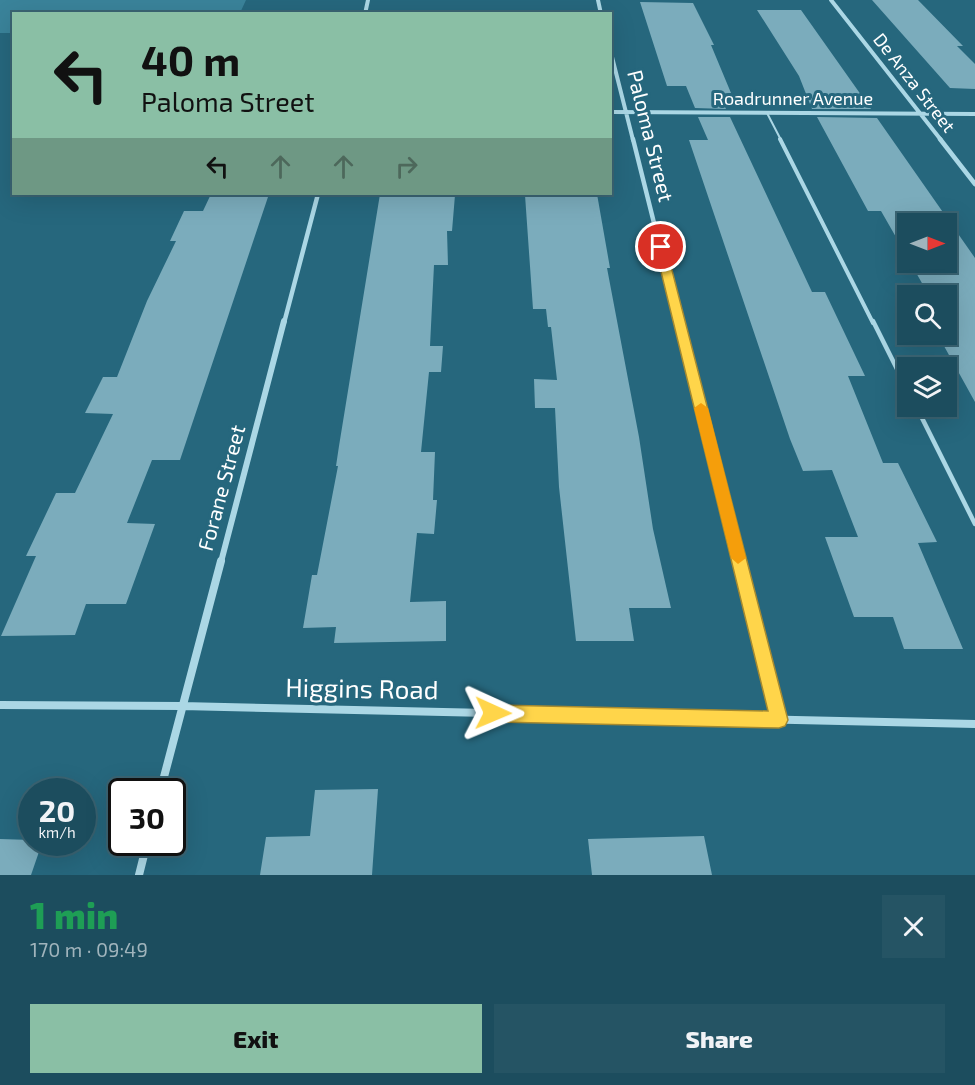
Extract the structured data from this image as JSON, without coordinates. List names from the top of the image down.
{
  "streets": {
    "street": [
      "De Anza Street",
      "Roadrunner Avenue",
      "Paloma Street",
      "Forane Street",
      "Higgins Road"
    ]
  },
  "crossings": [
    ["De Anza Street", "Roadrunner Avenue"],
    ["Roadrunner Avenue", "Paloma Street"],
    ["Paloma Street", "Higgins Road"],
    ["Forane Street", "Higgins Road"]
  ],
  "north": "right",
  "page": {
    "turn": ["40 m", "Paloma Street"],
    "speed": "20 km/h",
    "limit": "30",
    "heading": ["1 min", "170 m · 09:49"],
    "buttons": ["Exit", "Share"]
  }
}
